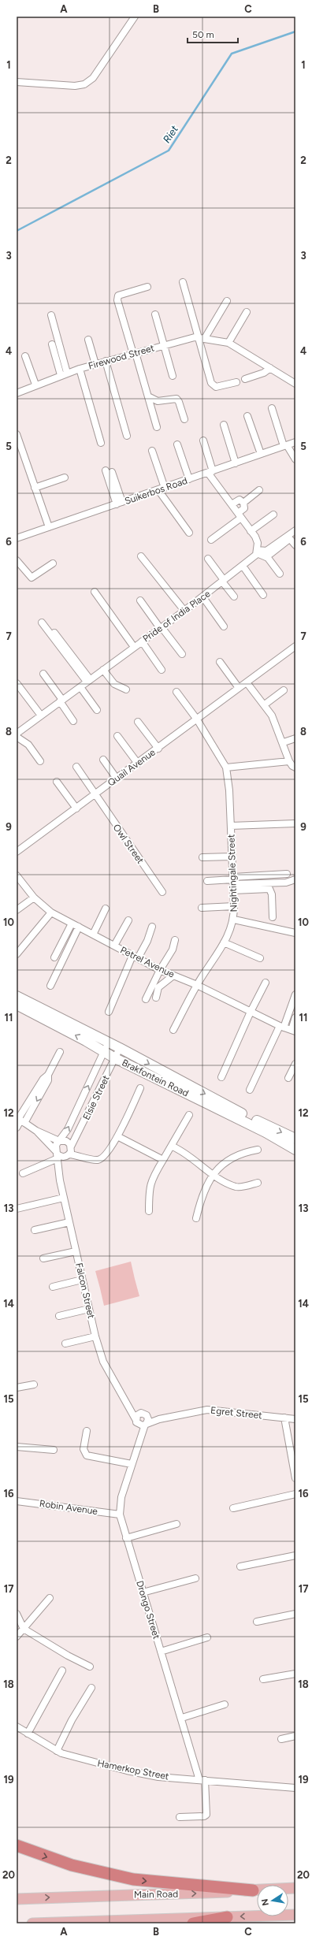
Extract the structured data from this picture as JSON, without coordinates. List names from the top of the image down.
{
  "streets": {
    "main road": ["Main Road"],
    "street": [
      "Firewood Street",
      "Suikerbos Road",
      "Pride of India Place",
      "Quail Avenue",
      "Owl Street",
      "Nightingale Street",
      "Petrel Avenue",
      "Brakfontein Road",
      "Elsie Street",
      "Falcon Street",
      "Egret Street",
      "Robin Avenue",
      "Drongo Street",
      "Hamerkop Street"
    ]
  },
  "crossings": [
    ["Quail Avenue", "Owl Street"],
    ["Quail Avenue", "Nightingale Street"],
    ["Nightingale Street", "Petrel Avenue"],
    ["Brakfontein Road", "Elsie Street"],
    ["Elsie Street", "Falcon Street"],
    ["Falcon Street", "Drongo Street"],
    ["Egret Street", "Drongo Street"],
    ["Robin Avenue", "Drongo Street"],
    ["Drongo Street", "Hamerkop Street"]
  ],
  "water": ["Riet"],
  "scale_bar": "50 m",
  "north": "left",
  "grid": {
    "columns": ["A", "B", "C"],
    "rows": [
      "1",
      "2",
      "3",
      "4",
      "5",
      "6",
      "7",
      "8",
      "9",
      "10",
      "11",
      "12",
      "13",
      "14",
      "15",
      "16",
      "17",
      "18",
      "19",
      "20"
    ]
  }
}
